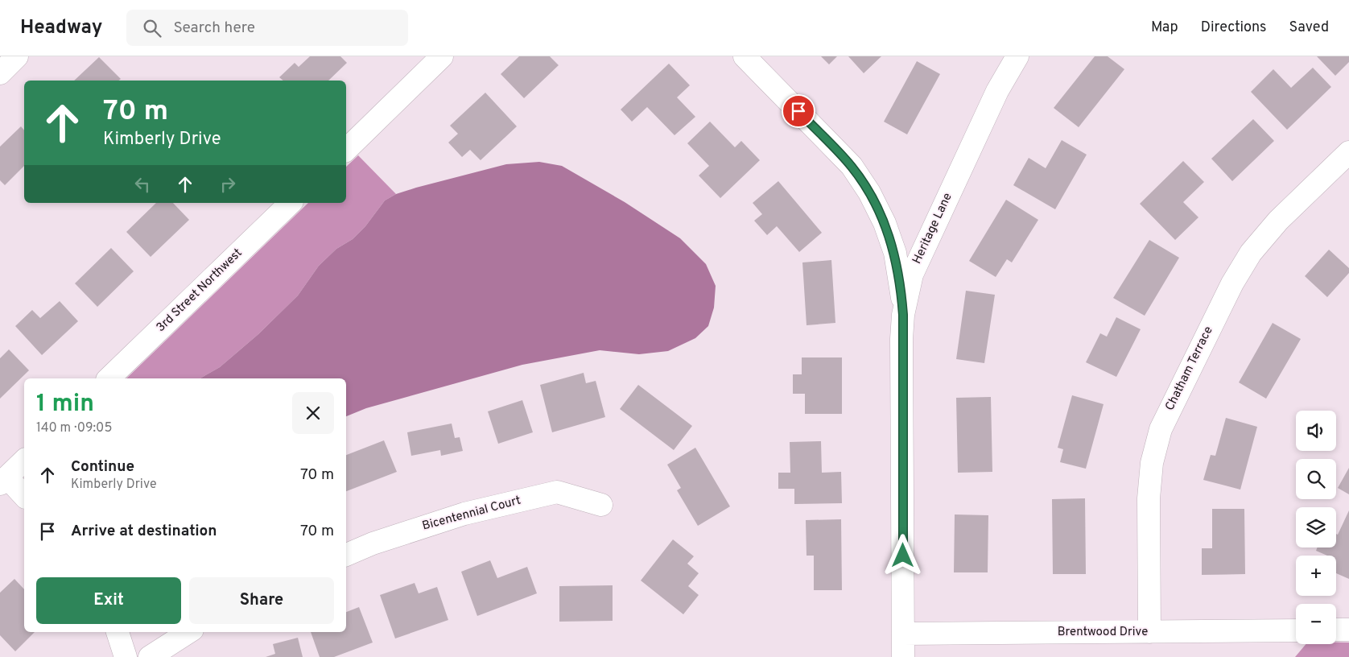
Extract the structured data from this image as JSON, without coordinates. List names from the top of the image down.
{
  "streets": {
    "street": [
      "Heritage Lane",
      "3rd Street Northwest",
      "Chatham Terrace",
      "Bicentennial Court",
      "Brentwood Drive"
    ]
  },
  "crossings": [
    ["Heritage Lane", "Brentwood Drive"],
    ["Chatham Terrace", "Brentwood Drive"]
  ],
  "page": {
    "header": "Headway",
    "search": "Search here",
    "nav": ["Map", "Directions", "Saved"],
    "turn": ["70 m", "Kimberly Drive"],
    "heading": ["1 min", "140 m · 09:05"],
    "map_buttons": ["+", "−"],
    "list": [
      {
        "name": "Continue",
        "note": "Kimberly Drive",
        "value": "70 m"
      },
      {
        "name": "Arrive at destination",
        "value": "70 m"
      }
    ],
    "buttons": ["Exit", "Share"]
  }
}
